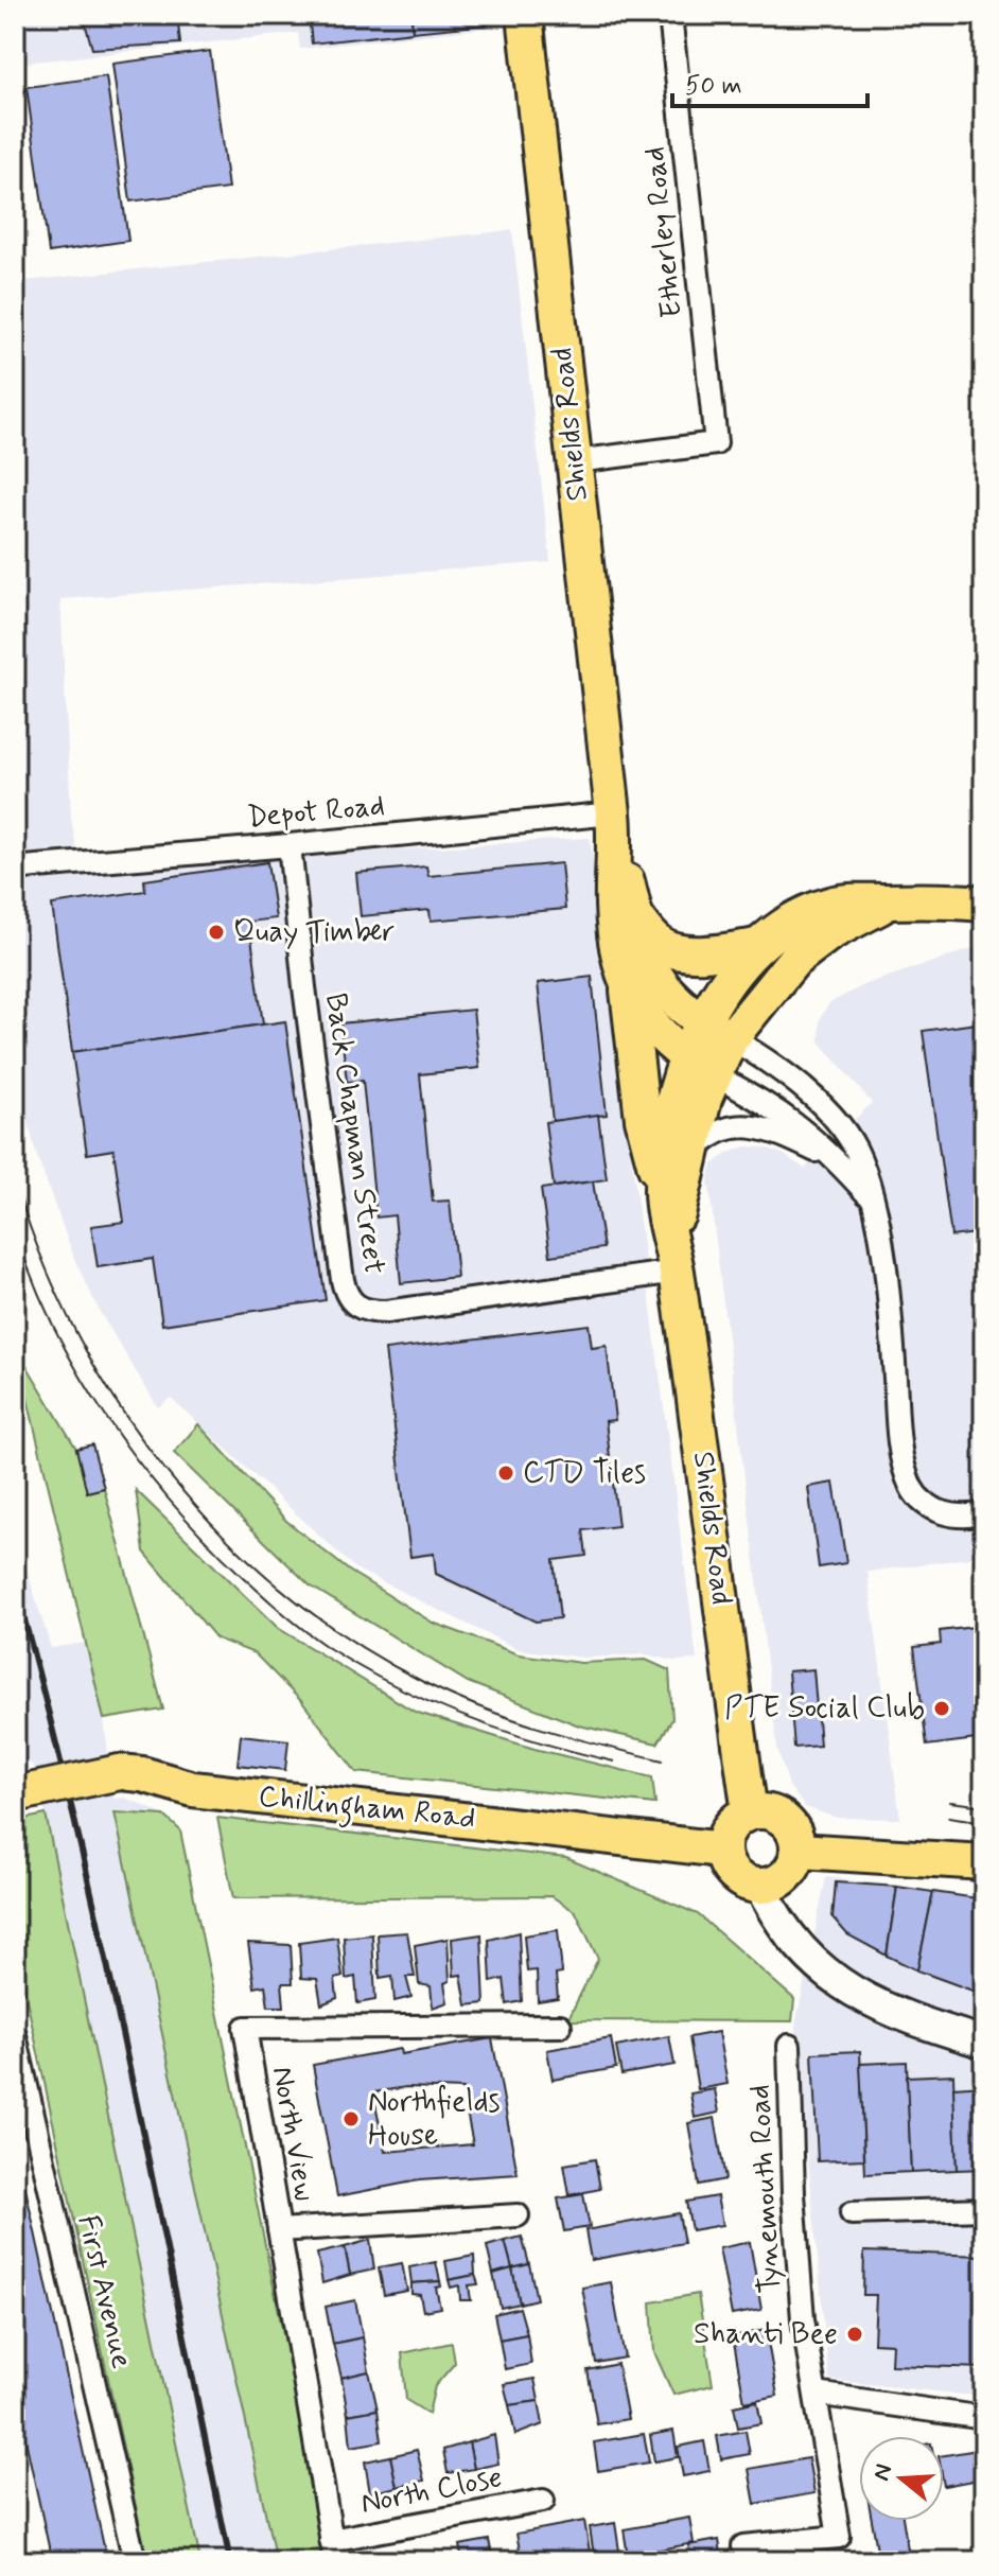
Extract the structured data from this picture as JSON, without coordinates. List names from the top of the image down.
{
  "streets": {
    "main road": ["Shields Road", "Chillingham Road"],
    "street": [
      "Etherley Road",
      "Depot Road",
      "Back Chapman Street",
      "North View",
      "Tynemouth Road",
      "First Avenue",
      "North Close"
    ]
  },
  "crossings": [
    ["Etherley Road", "Shields Road"],
    ["Shields Road", "Depot Road"],
    ["Shields Road", "Back Chapman Street"],
    ["Shields Road", "Chillingham Road"],
    ["Depot Road", "Back Chapman Street"],
    ["North View", "North Close"]
  ],
  "places": [
    "Quay Timber",
    "CTD Tiles",
    "PTE Social Club",
    "Northfields House",
    "Shanti Bee"
  ],
  "scale_bar": "50 m",
  "north": "left"
}
